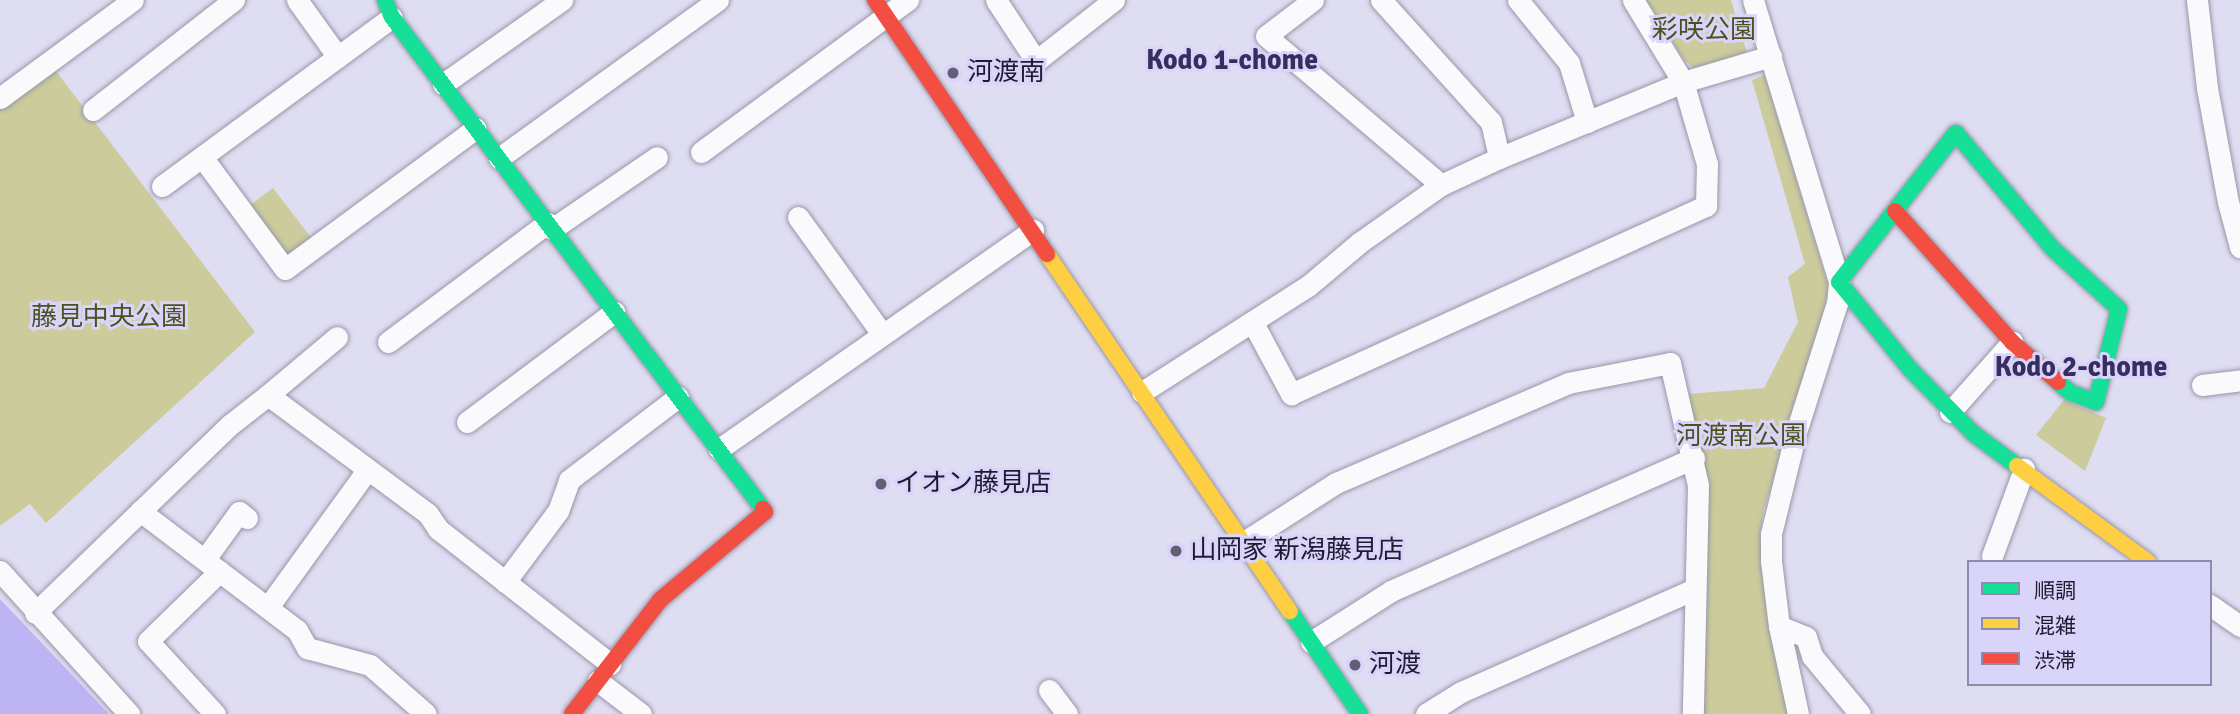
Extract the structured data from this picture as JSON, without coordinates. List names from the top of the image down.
{
  "districts": ["Kodo 1-chome", "Kodo 2-chome"],
  "parks": ["彩咲公園", "藤見中央公園", "河渡南公園"],
  "places": [
    "河渡南",
    "イオン藤見店",
    "山岡家 新潟藤見店",
    "河渡"
  ],
  "legend": ["順調", "混雑", "渋滞"]
}
